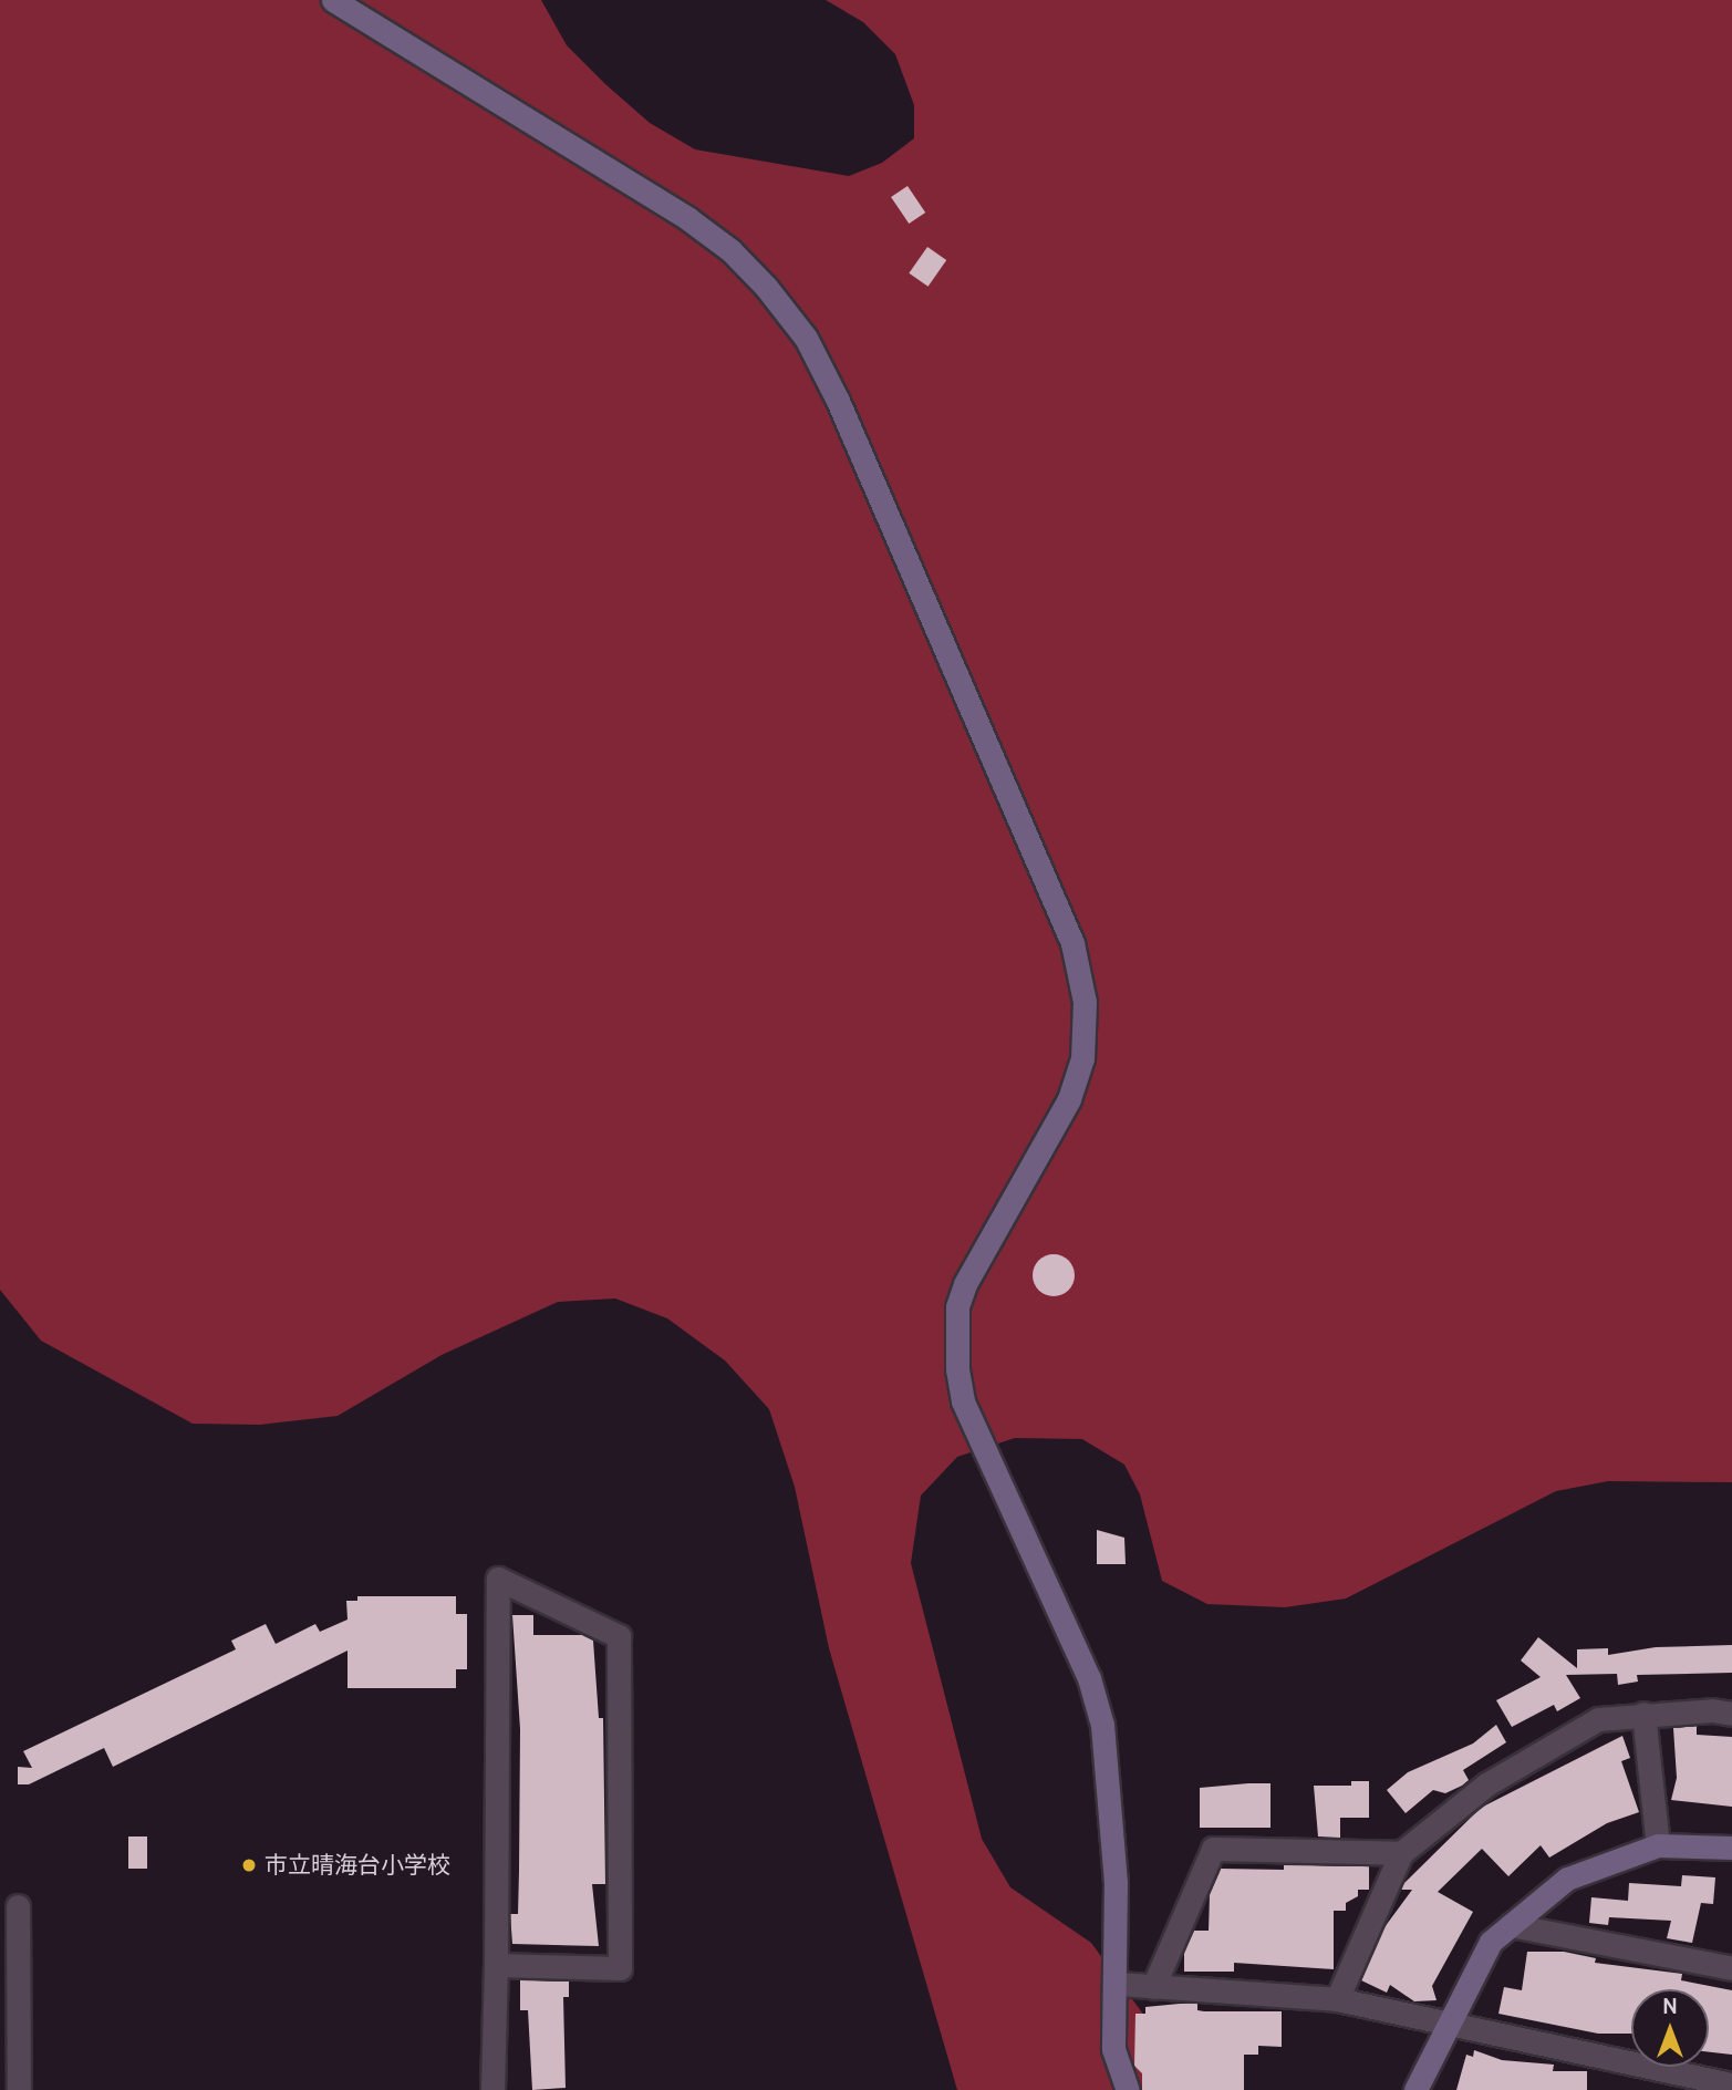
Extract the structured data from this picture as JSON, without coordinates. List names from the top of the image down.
{
  "places": ["市立晴海台小学校"],
  "north": "top"
}
